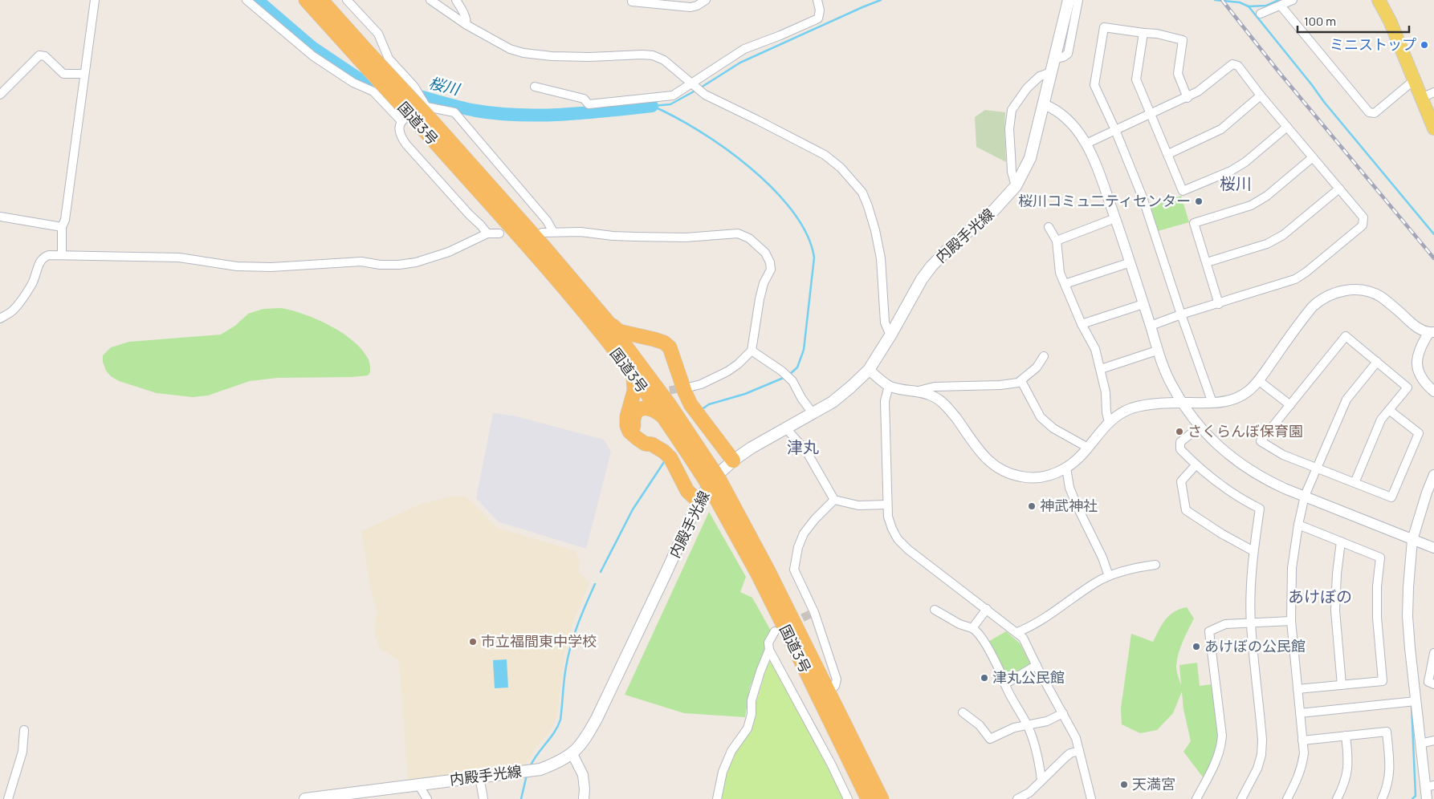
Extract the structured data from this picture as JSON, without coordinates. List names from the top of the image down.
{
  "streets": {
    "highway": ["国道3号"],
    "main road": ["内殿手光線"]
  },
  "districts": ["桜川", "津丸", "あけぼの"],
  "water": ["桜川"],
  "places": [
    "ミニストップ",
    "桜川コミュ二ティセンター",
    "さくらんぼ保育園",
    "神武神社",
    "市立福間東中学校",
    "あけぼの公民館",
    "津丸公民館",
    "天満宮"
  ],
  "scale_bar": "100 m"
}
